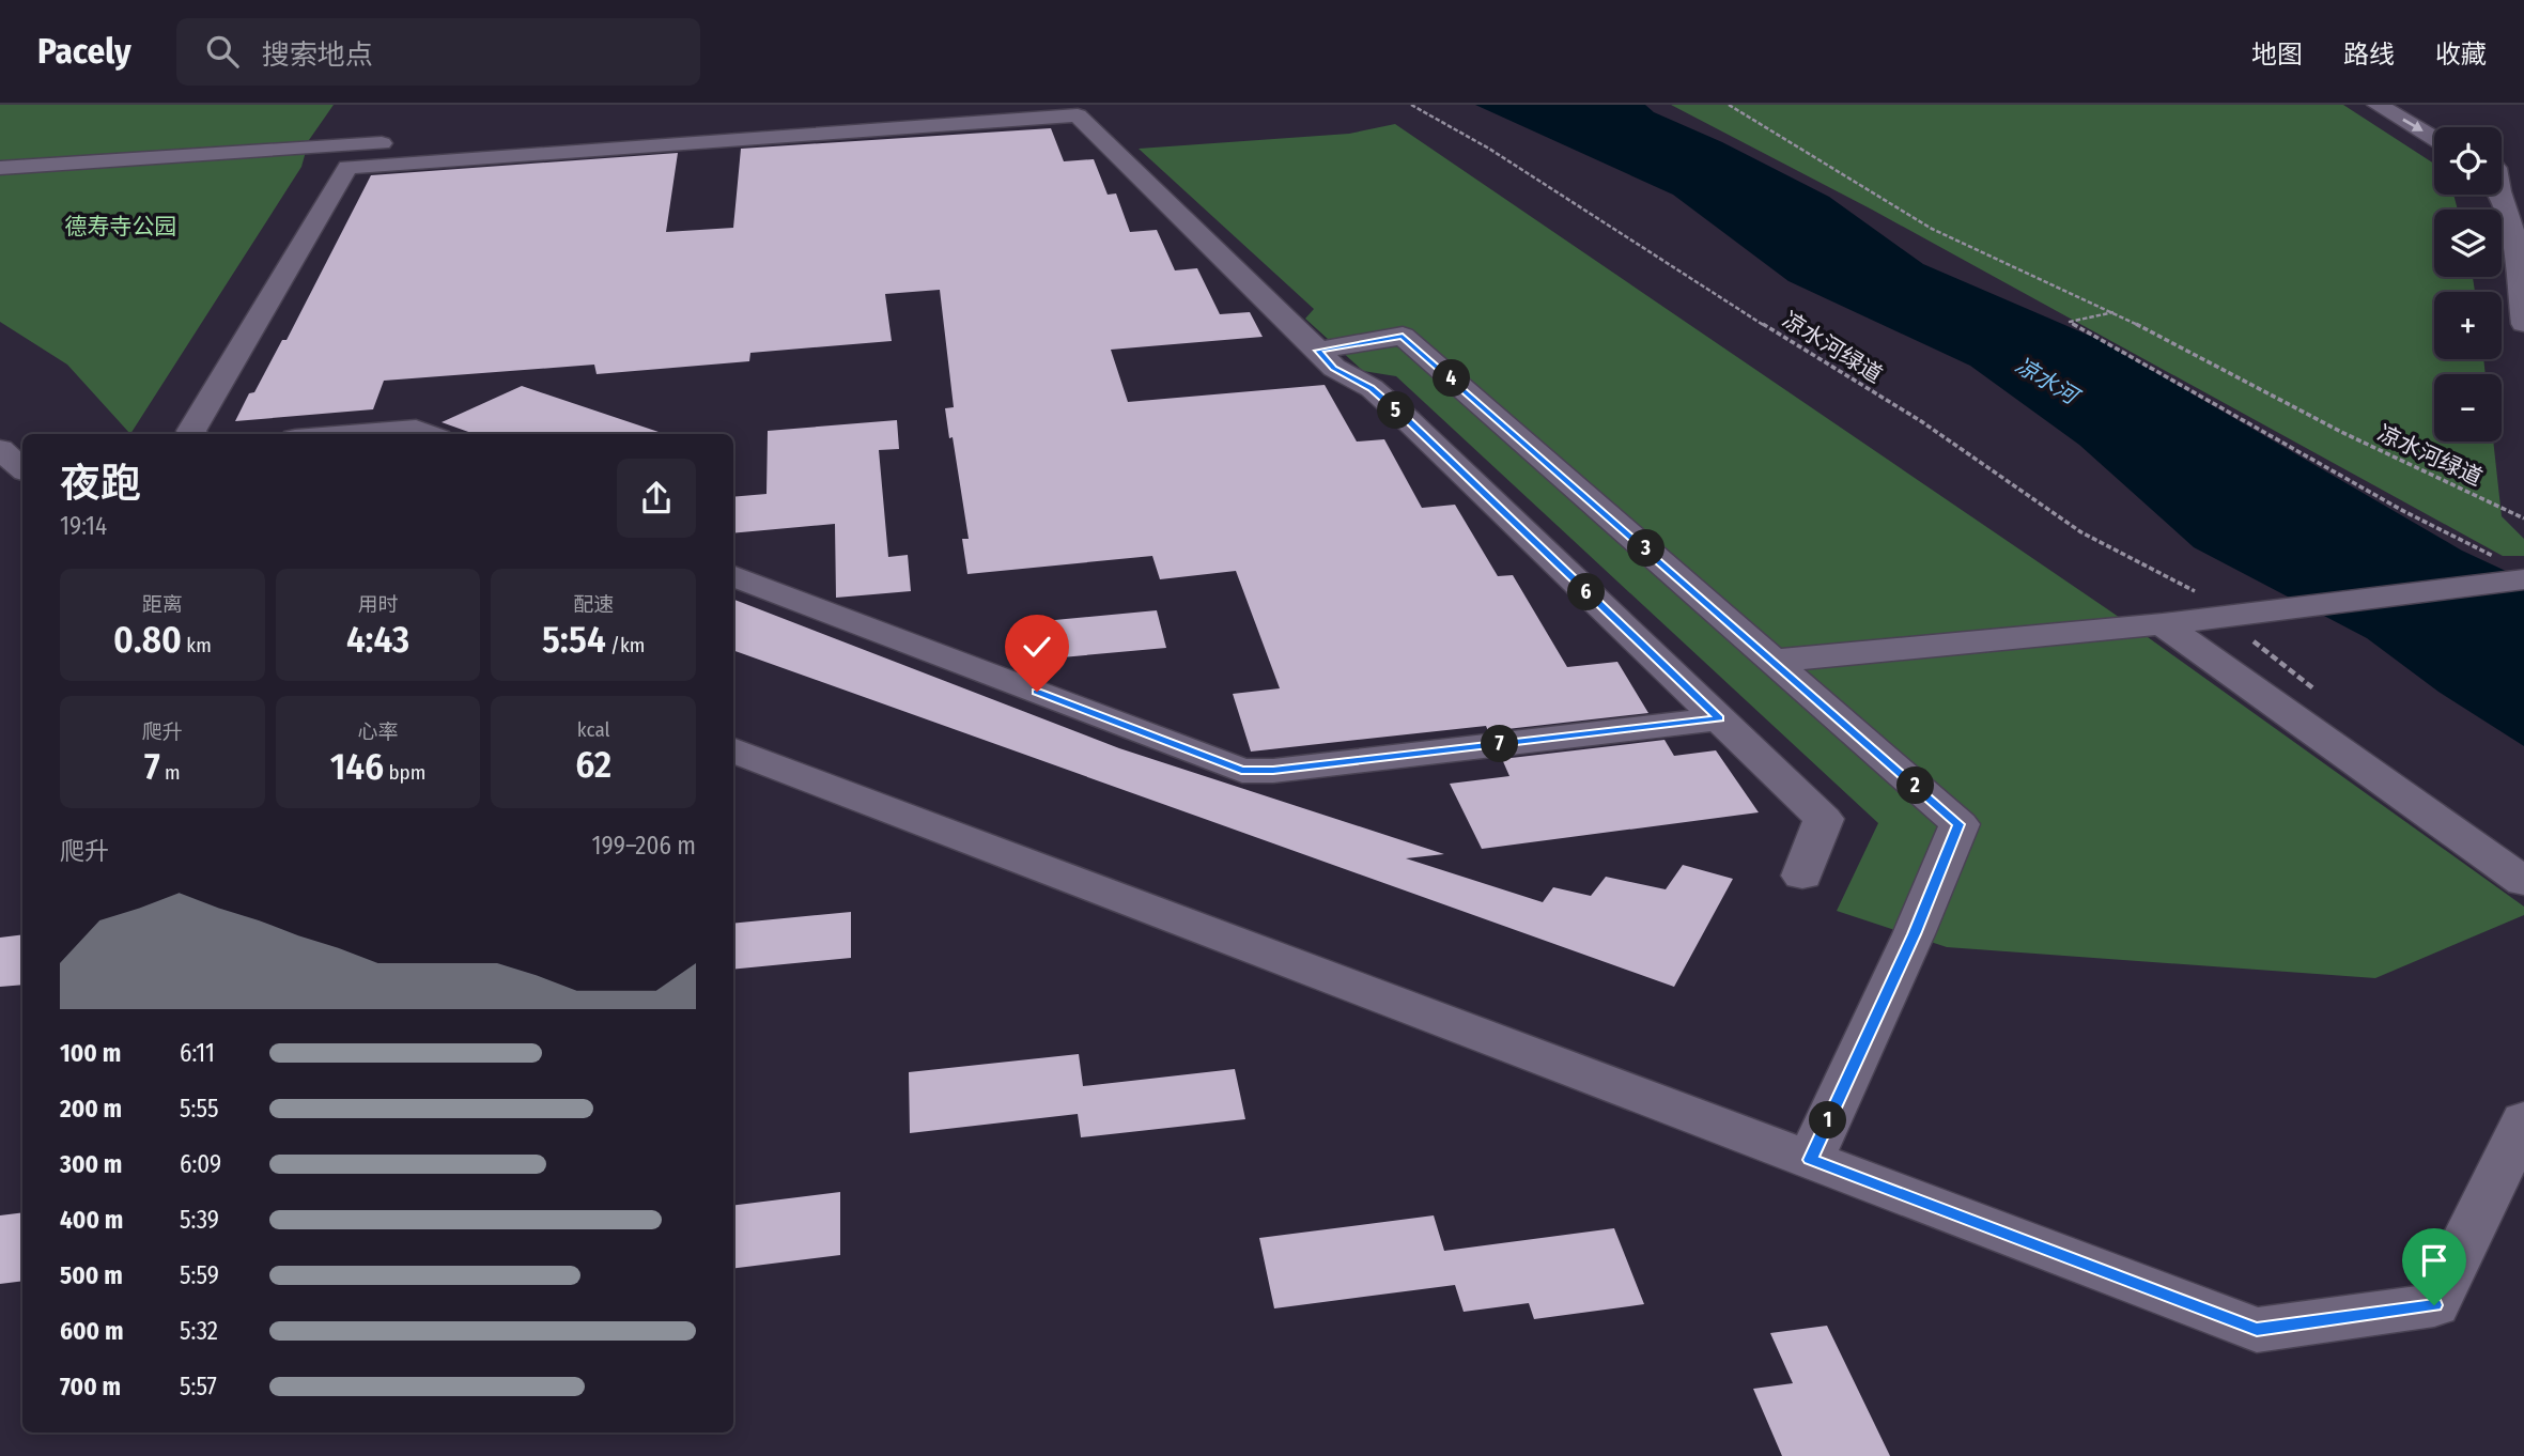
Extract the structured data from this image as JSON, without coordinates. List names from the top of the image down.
{
  "streets": {
    "path": ["凉水河绿道"]
  },
  "water": ["凉水河"],
  "parks": ["德寿寺公园"],
  "page": {
    "header": "Pacely",
    "search": "搜索地点",
    "nav": ["地图", "路线", "收藏"],
    "map_buttons": ["+", "−"],
    "pins": [
      "4",
      "5",
      "3",
      "6",
      "7",
      "2",
      "1"
    ],
    "heading": ["夜跑", "19:14"],
    "stats": [
      ["距离", "0.80 km"],
      ["用时", "4:43"],
      ["配速", "5:54 /km"],
      ["爬升", "7 m"],
      ["心率", "146 bpm"],
      ["kcal", "62"]
    ],
    "chart": ["爬升", "199–206 m"],
    "list": [
      {
        "name": "100 m",
        "note": "6:11"
      },
      {
        "name": "200 m",
        "note": "5:55"
      },
      {
        "name": "300 m",
        "note": "6:09"
      },
      {
        "name": "400 m",
        "note": "5:39"
      },
      {
        "name": "500 m",
        "note": "5:59"
      },
      {
        "name": "600 m",
        "note": "5:32"
      },
      {
        "name": "700 m",
        "note": "5:57"
      }
    ]
  }
}
